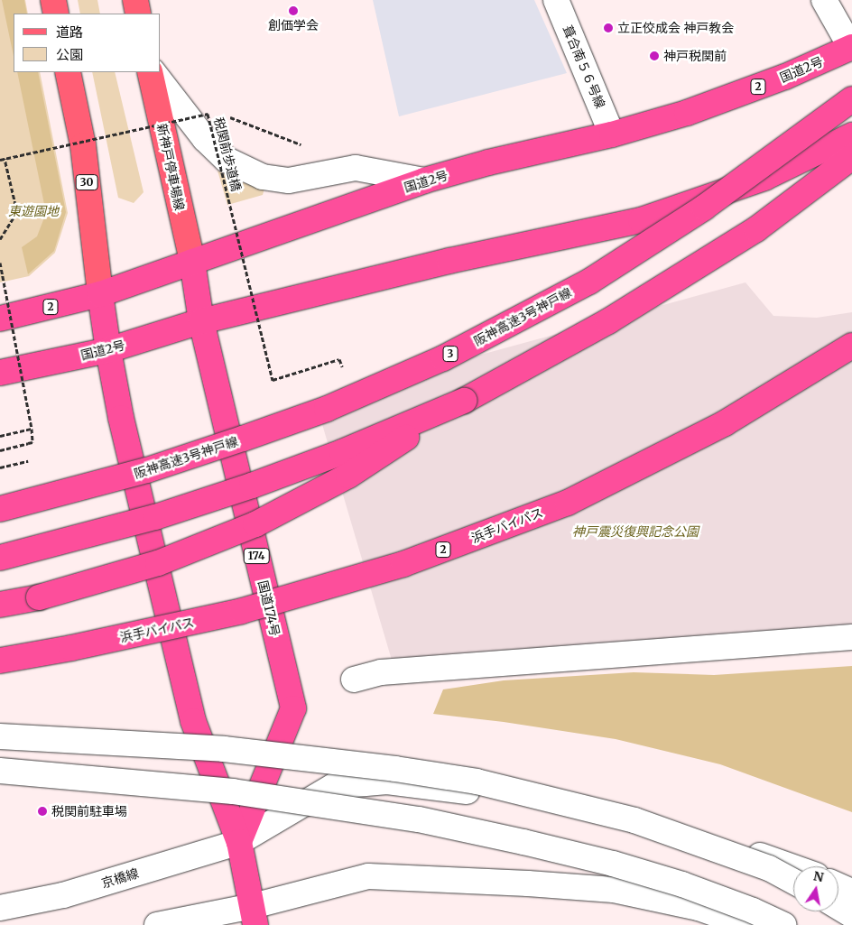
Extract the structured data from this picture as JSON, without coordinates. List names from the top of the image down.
{
  "streets": {
    "highway": [
      "国道2号",
      "2",
      "阪神高速3号神戸線",
      "3",
      "浜手バイパス",
      "174",
      "国道174号"
    ],
    "main road": ["新神戸停車場線", "30"],
    "street": ["葺合南５６号線", "京橋線"],
    "path": ["税関前歩道橋"]
  },
  "crossings": [
    ["葺合南５６号線", "国道2号"],
    ["国道2号", "新神戸停車場線"],
    ["国道2号", "30"],
    ["国道2号", "国道174号"],
    ["新神戸停車場線", "国道174号"],
    ["国道174号", "京橋線"]
  ],
  "parks": ["東遊園地", "神戸震災復興記念公園"],
  "places": [
    "創価学会",
    "立正佼成会 神戸教会",
    "神戸税関前",
    "税関前駐車場"
  ],
  "legend": ["道路", "公園"],
  "north": "top"
}
